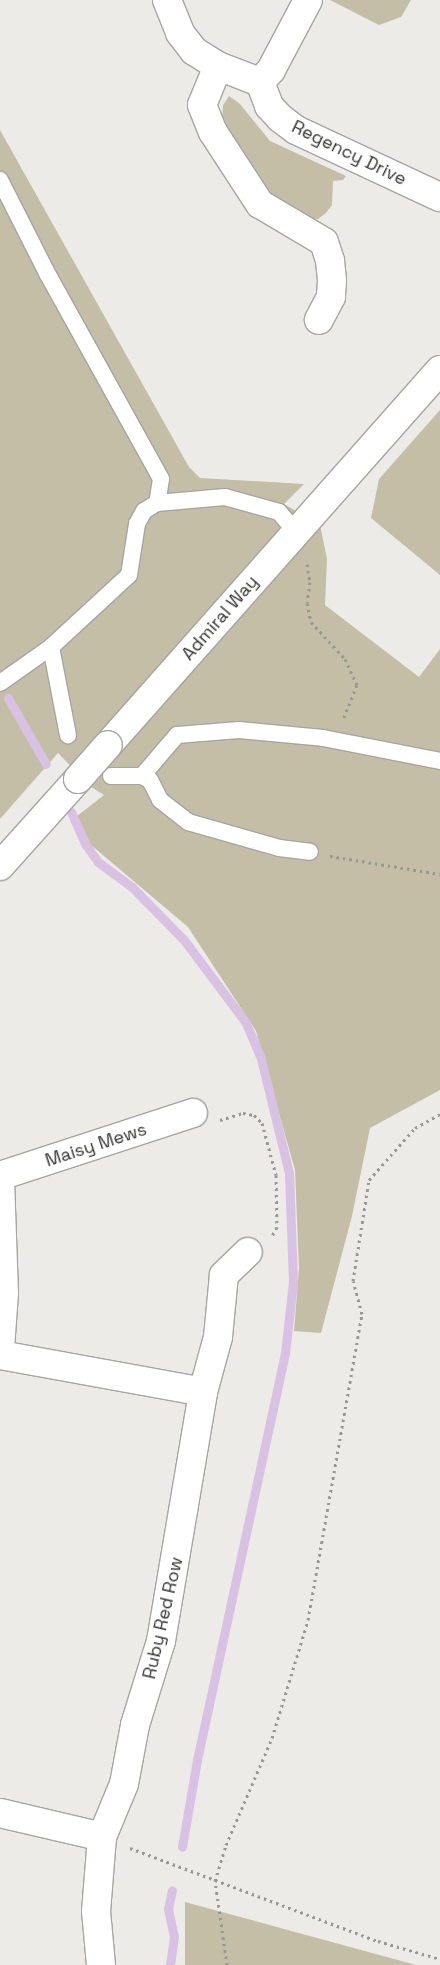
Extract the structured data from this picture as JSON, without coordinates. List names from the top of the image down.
{
  "streets": {
    "street": [
      "Regency Drive",
      "Admiral Way",
      "Maisy Mews",
      "Ruby Red Row"
    ]
  }
}
